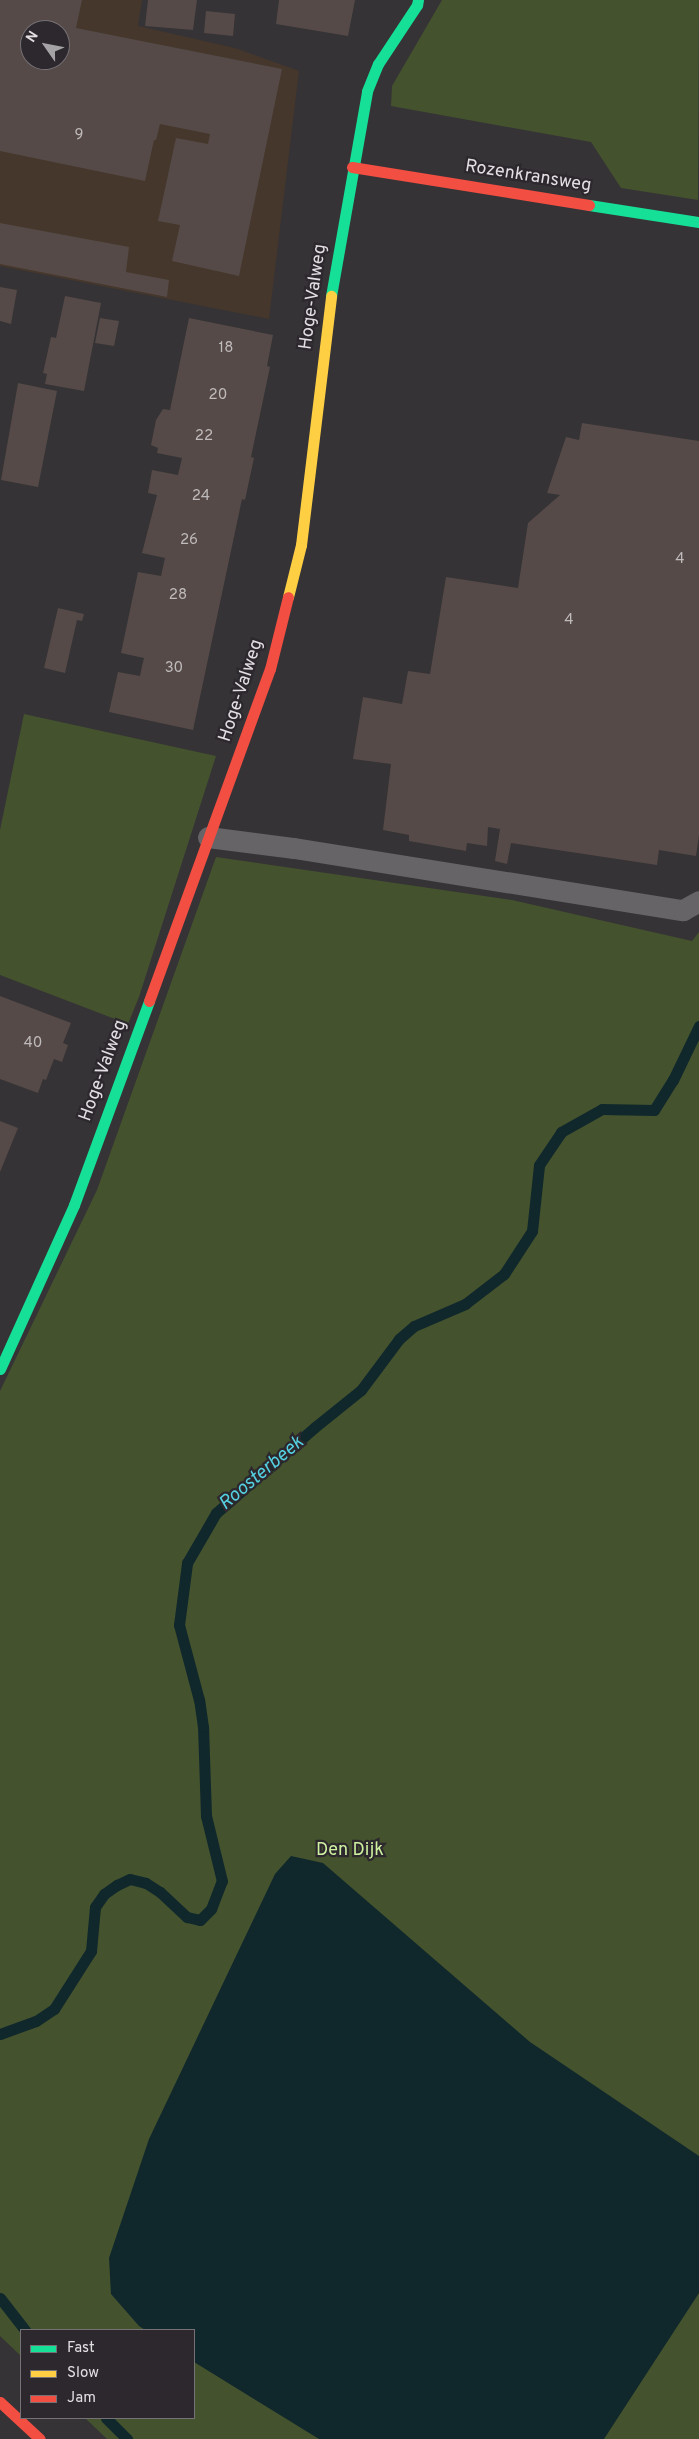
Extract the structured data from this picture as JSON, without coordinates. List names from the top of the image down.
{
  "streets": {
    "main road": ["Rozenkransweg", "Hoge-Valweg"]
  },
  "crossings": [
    ["Rozenkransweg", "Hoge-Valweg"]
  ],
  "water": ["Roosterbeek"],
  "parks": ["Den Dijk"],
  "house_numbers": [
    "9",
    "18",
    "20",
    "22",
    "24",
    "26",
    "4",
    "28",
    "4",
    "30",
    "40"
  ],
  "legend": ["Fast", "Slow", "Jam"],
  "north": "top left"
}
